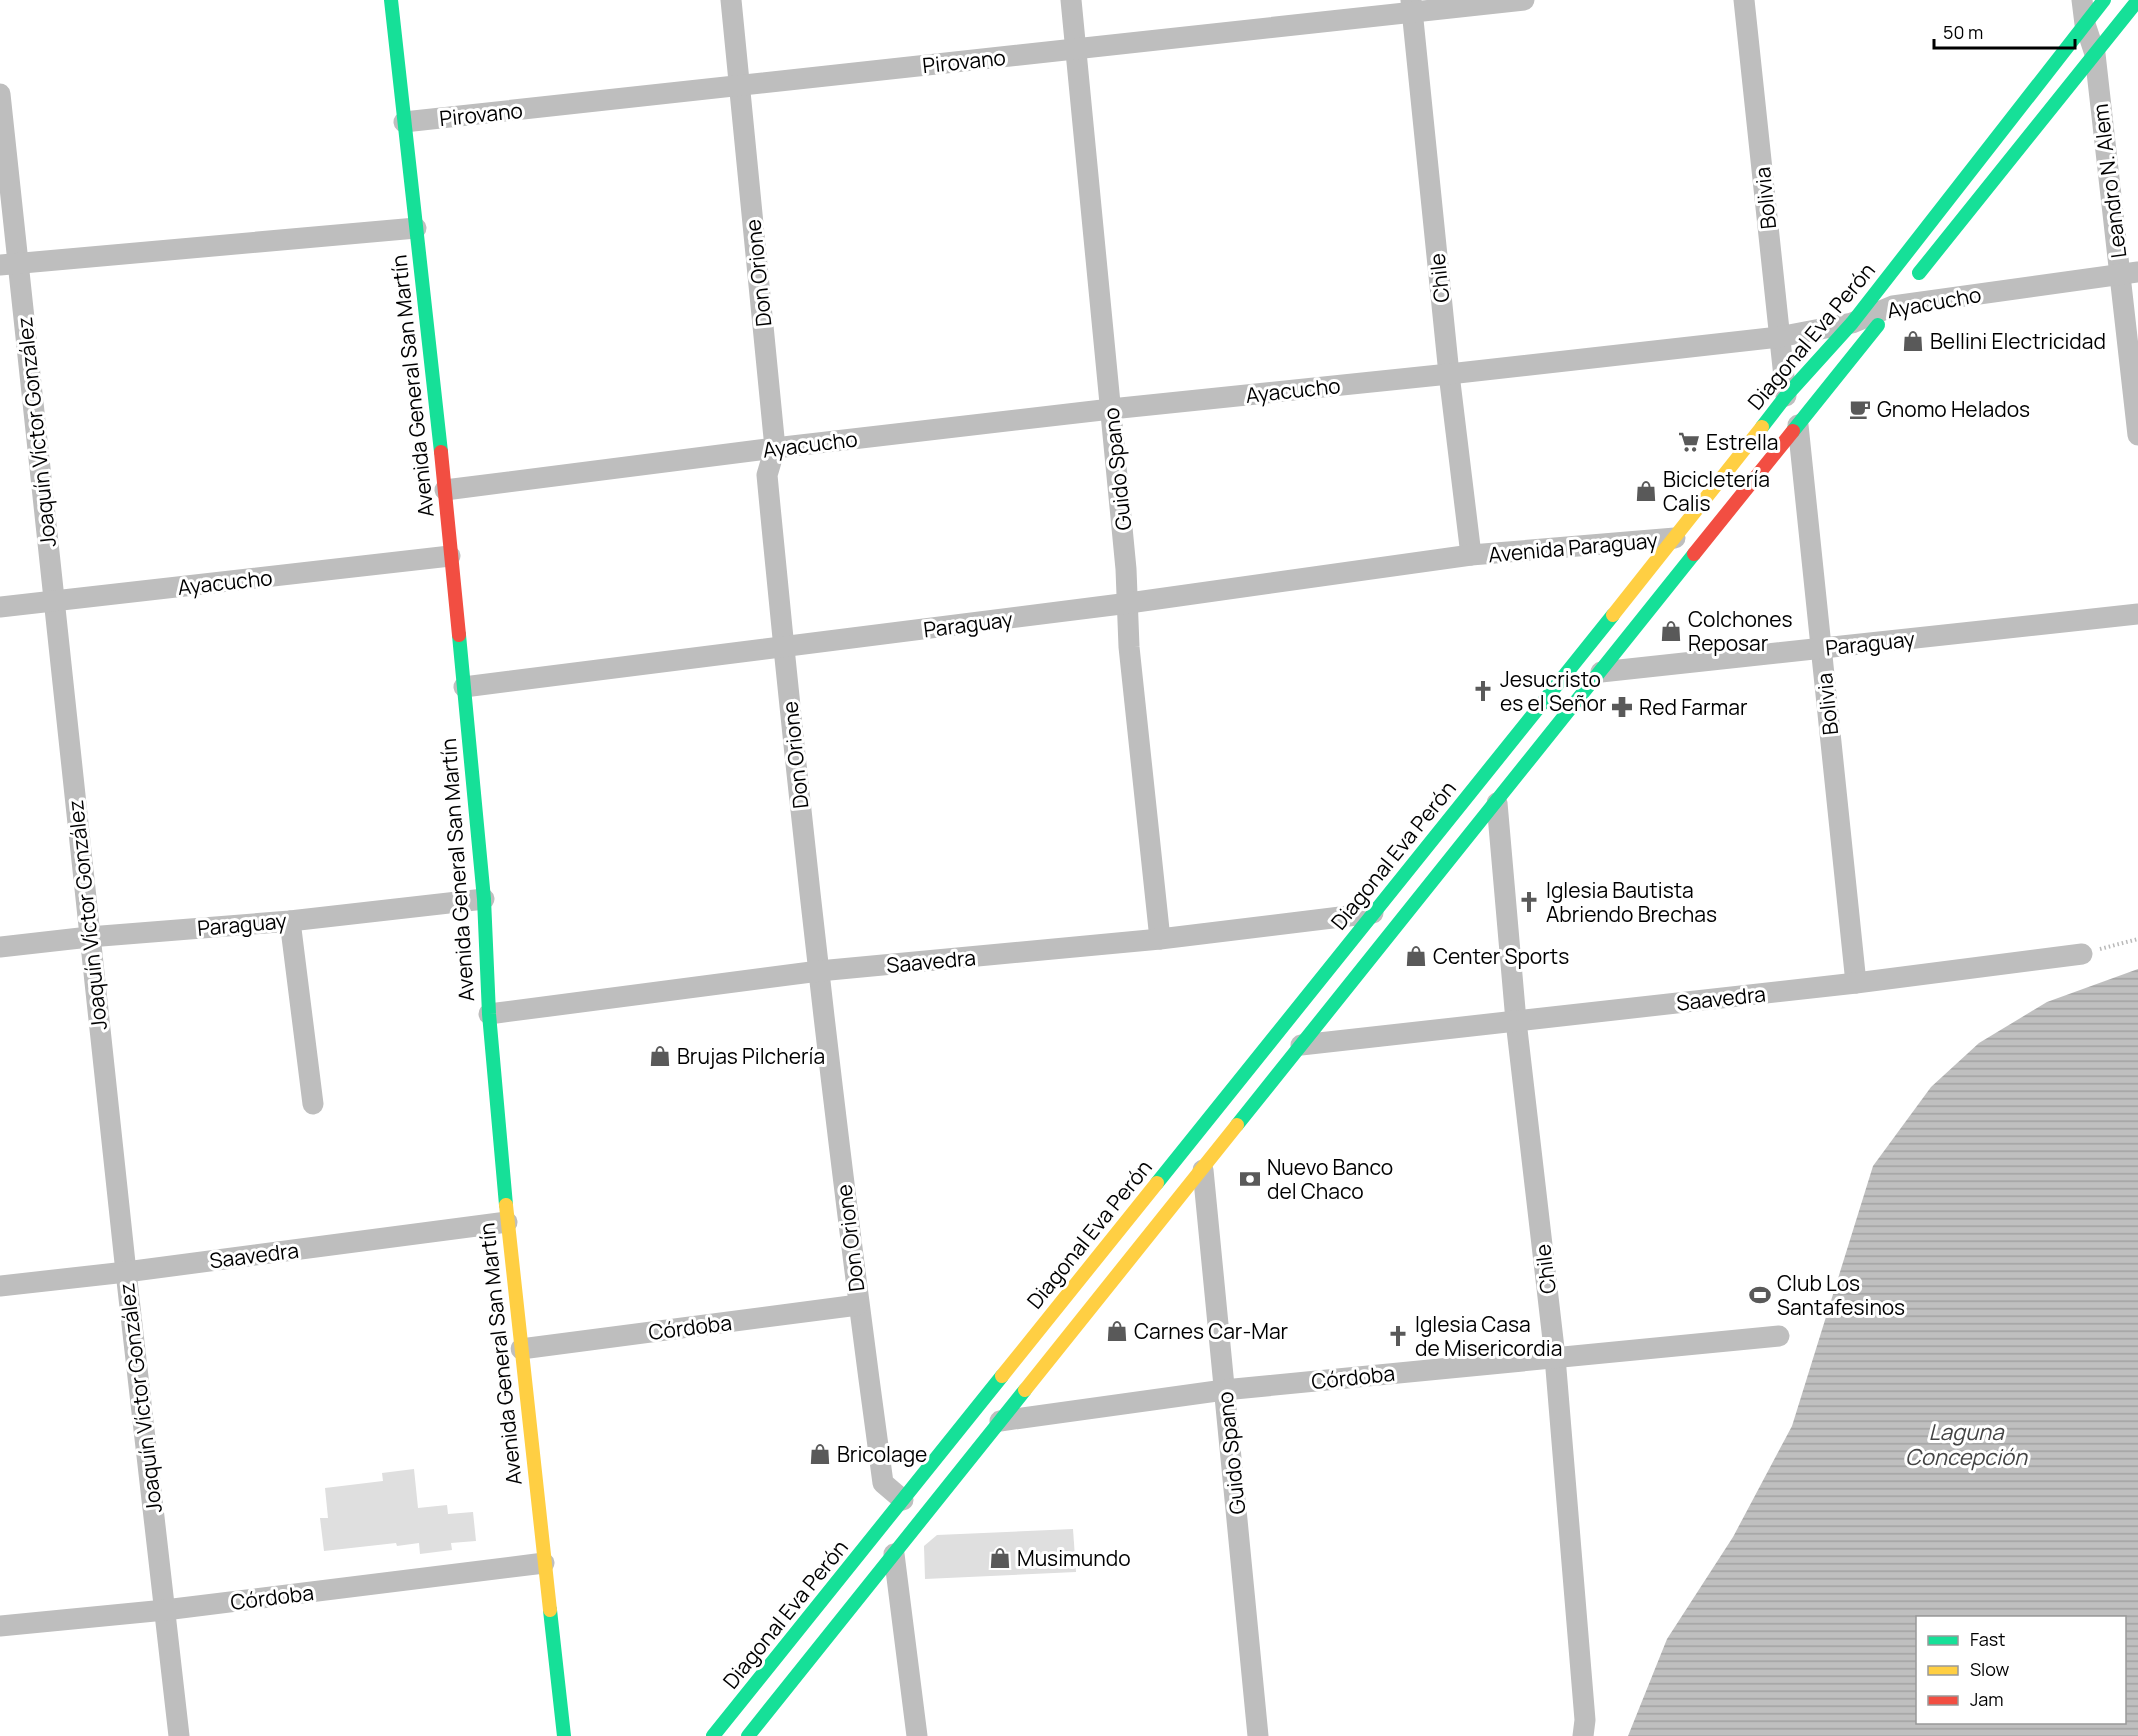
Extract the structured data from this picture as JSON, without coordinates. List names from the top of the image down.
{
  "streets": {
    "main road": ["Diagonal Eva Perón", "Avenida General San Martín"],
    "street": [
      "Pirovano",
      "Leandro N. Alem",
      "Bolivia",
      "Don Orione",
      "Chile",
      "Ayacucho",
      "Joaquín Víctor González",
      "Guido Spano",
      "Avenida Paraguay",
      "Paraguay",
      "Saavedra",
      "Córdoba"
    ]
  },
  "crossings": [
    ["Pirovano", "Don Orione"],
    ["Pirovano", "Chile"],
    ["Pirovano", "Avenida General San Martín"],
    ["Pirovano", "Guido Spano"],
    ["Leandro N. Alem", "Ayacucho"],
    ["Leandro N. Alem", "Diagonal Eva Perón"],
    ["Bolivia", "Ayacucho"],
    ["Bolivia", "Diagonal Eva Perón"],
    ["Bolivia", "Paraguay"],
    ["Bolivia", "Saavedra"],
    ["Don Orione", "Ayacucho"],
    ["Don Orione", "Diagonal Eva Perón"],
    ["Don Orione", "Paraguay"],
    ["Don Orione", "Saavedra"],
    ["Don Orione", "Córdoba"],
    ["Chile", "Ayacucho"],
    ["Chile", "Diagonal Eva Perón"],
    ["Chile", "Avenida Paraguay"],
    ["Chile", "Paraguay"],
    ["Chile", "Saavedra"],
    ["Chile", "Córdoba"],
    ["Ayacucho", "Diagonal Eva Perón"],
    ["Ayacucho", "Avenida General San Martín"],
    ["Ayacucho", "Joaquín Víctor González"],
    ["Ayacucho", "Guido Spano"],
    ["Diagonal Eva Perón", "Guido Spano"],
    ["Diagonal Eva Perón", "Avenida Paraguay"],
    ["Diagonal Eva Perón", "Paraguay"],
    ["Diagonal Eva Perón", "Saavedra"],
    ["Diagonal Eva Perón", "Córdoba"],
    ["Avenida General San Martín", "Paraguay"],
    ["Avenida General San Martín", "Saavedra"],
    ["Avenida General San Martín", "Córdoba"],
    ["Joaquín Víctor González", "Paraguay"],
    ["Joaquín Víctor González", "Saavedra"],
    ["Joaquín Víctor González", "Córdoba"],
    ["Guido Spano", "Paraguay"],
    ["Guido Spano", "Saavedra"],
    ["Guido Spano", "Córdoba"],
    ["Avenida Paraguay", "Paraguay"]
  ],
  "water": ["Laguna Concepción"],
  "places": {
    "shop": [
      "Bellini Electricidad",
      "Bicicletería Calis",
      "Colchones Reposar",
      "Center Sports",
      "Brujas Pilchería",
      "Carnes Car-Mar",
      "Bricolage",
      "Musimundo"
    ],
    "cafe": ["Gnomo Helados"],
    "supermarket": ["Estrella"],
    "church": ["Jesucristo es el Señor", "Iglesia Bautista Abriendo Brechas", "Iglesia Casa de Misericordia"],
    "pharmacy": ["Red Farmar"],
    "bank": ["Nuevo Banco del Chaco"],
    "sports": ["Club Los Santafesinos"]
  },
  "legend": ["Fast", "Slow", "Jam"],
  "scale_bar": "50 m"
}
